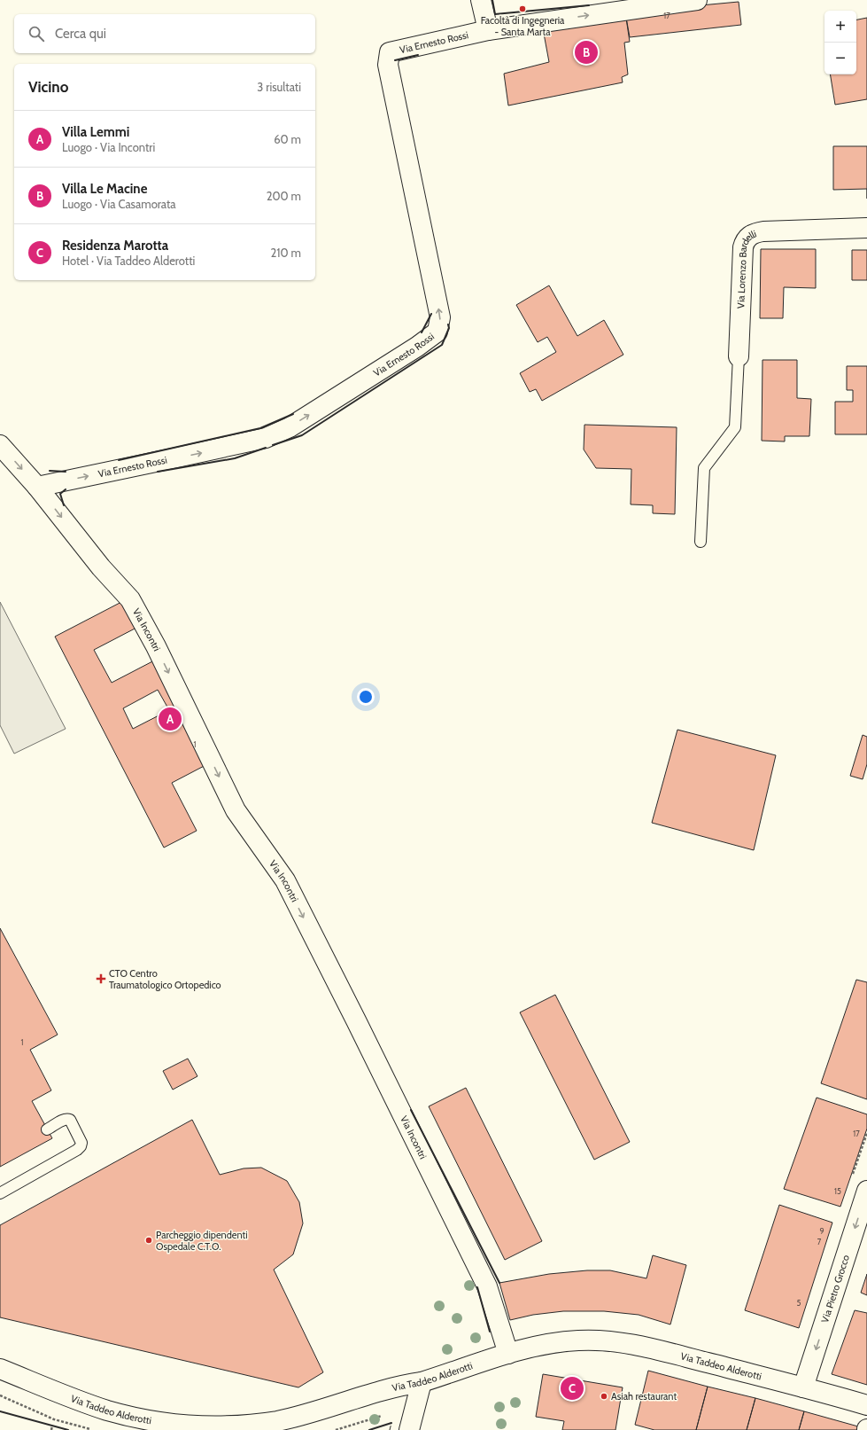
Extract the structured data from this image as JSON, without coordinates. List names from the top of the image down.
{
  "streets": {
    "street": [
      "Via Ernesto Rossi",
      "Via Lorenzo Bardelli",
      "Via Incontri",
      "Via Pietro Grocco",
      "Via Taddeo Alderotti"
    ]
  },
  "crossings": [
    ["Via Ernesto Rossi", "Via Incontri"],
    ["Via Incontri", "Via Taddeo Alderotti"],
    ["Via Pietro Grocco", "Via Taddeo Alderotti"]
  ],
  "one_way": ["Via Incontri", "Via Pietro Grocco"],
  "places": {
    "other": ["Facoltà di Ingegneria - Santa Marta", "Parcheggio dipendenti Ospedale C.T.O.", "Asiah restaurant"],
    "health": ["CTO Centro Traumatologico Ortopedico"]
  },
  "house_numbers": [
    "17",
    "1",
    "1",
    "17",
    "15",
    "9",
    "7",
    "5"
  ],
  "page": {
    "map_buttons": ["+", "−"],
    "search": "Cerca qui",
    "pins": ["B", "A", "C"],
    "heading": ["Vicino", "3 risultati"],
    "list": [
      {
        "mark": "A",
        "name": "Villa Lemmi",
        "note": "Luogo · Via Incontri",
        "value": "60 m"
      },
      {
        "mark": "B",
        "name": "Villa Le Macine",
        "note": "Luogo · Via Casamorata",
        "value": "200 m"
      },
      {
        "mark": "C",
        "name": "Residenza Marotta",
        "note": "Hotel · Via Taddeo Alderotti",
        "value": "210 m"
      }
    ]
  }
}
